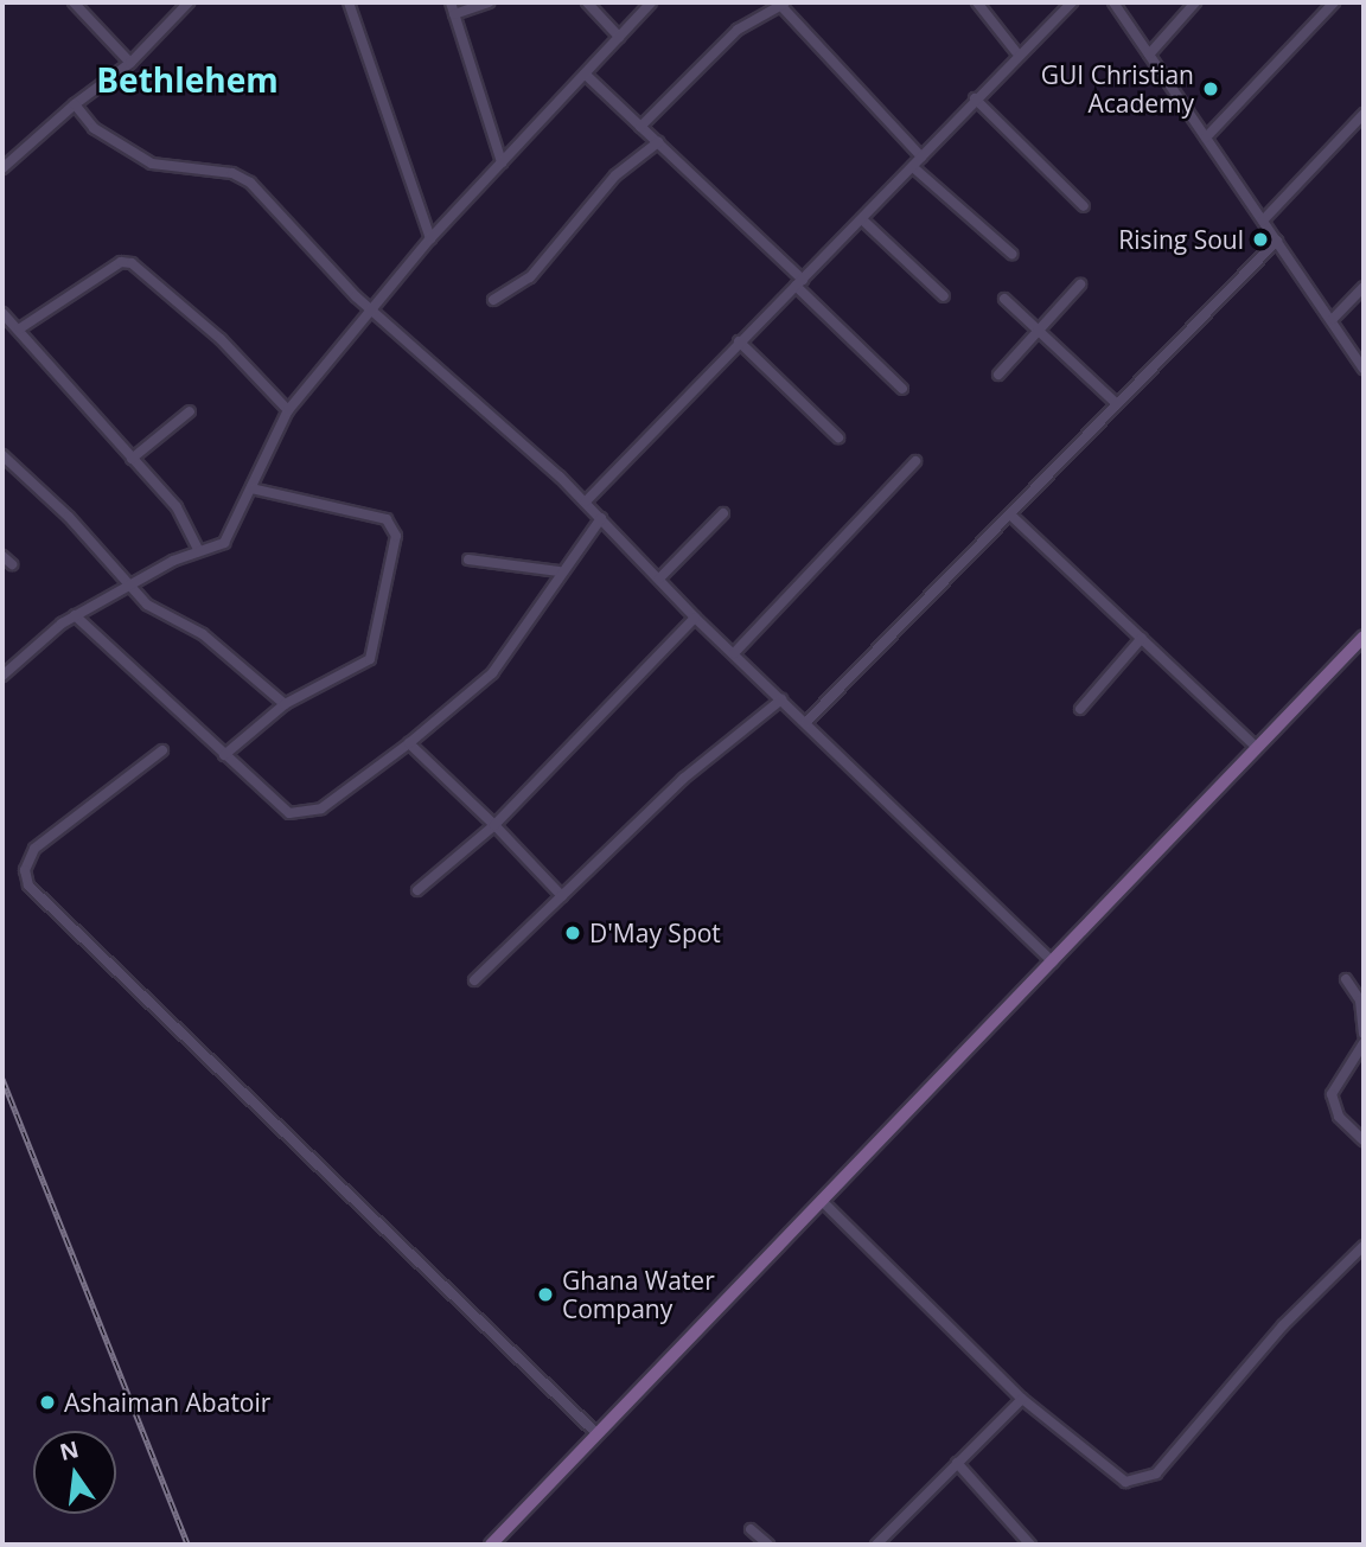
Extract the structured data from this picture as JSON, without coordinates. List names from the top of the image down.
{
  "districts": ["Bethlehem"],
  "places": [
    "GUI Christian Academy",
    "Rising Soul",
    "D'May Spot",
    "Ghana Water Company",
    "Ashaiman Abatoir"
  ],
  "north": "top"
}
